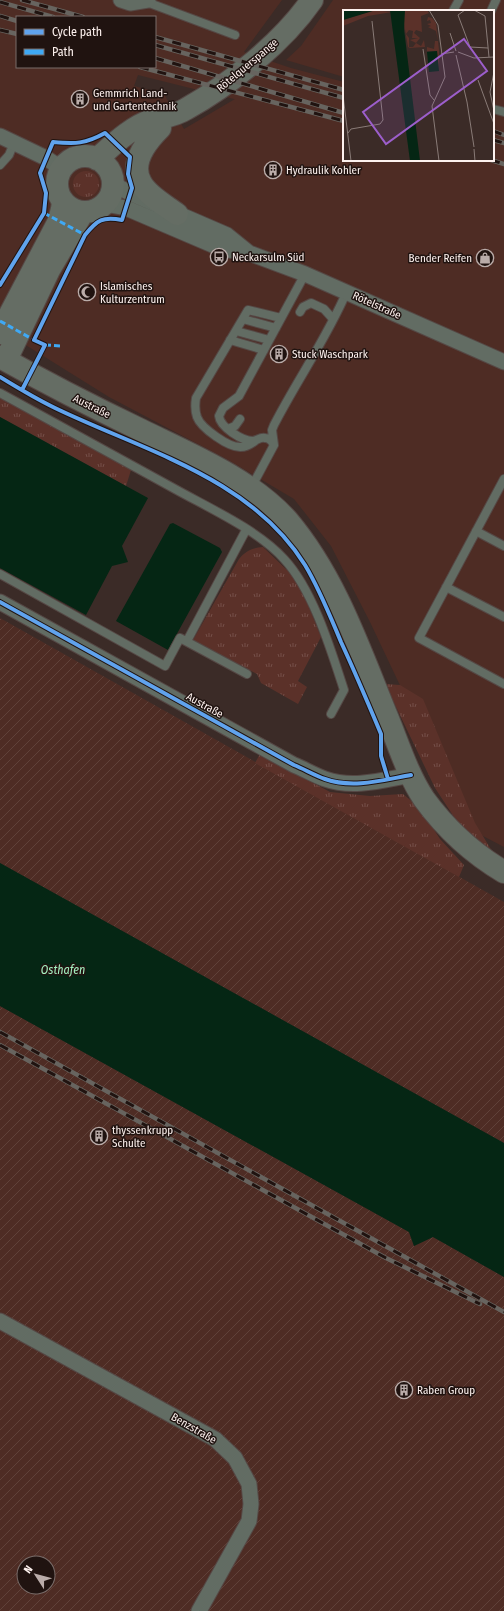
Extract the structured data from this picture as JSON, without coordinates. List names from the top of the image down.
{
  "streets": {
    "main road": ["Rötelquerspange", "Austraße"],
    "street": ["Rötelstraße", "Benzstraße"]
  },
  "crossings": [
    ["Rötelquerspange", "Rötelstraße"]
  ],
  "water": ["Osthafen"],
  "places": {
    "building": [
      "Gemmrich Land- und Gartentechnik",
      "Hydraulik Kohler",
      "Stuck Waschpark",
      "thyssenkrupp Schulte",
      "Raben Group"
    ],
    "bus stop": ["Neckarsulm Süd"],
    "shop": ["Bender Reifen"],
    "mosque": ["Islamisches Kulturzentrum"]
  },
  "legend": ["Cycle path", "Path"],
  "north": "top left"
}
